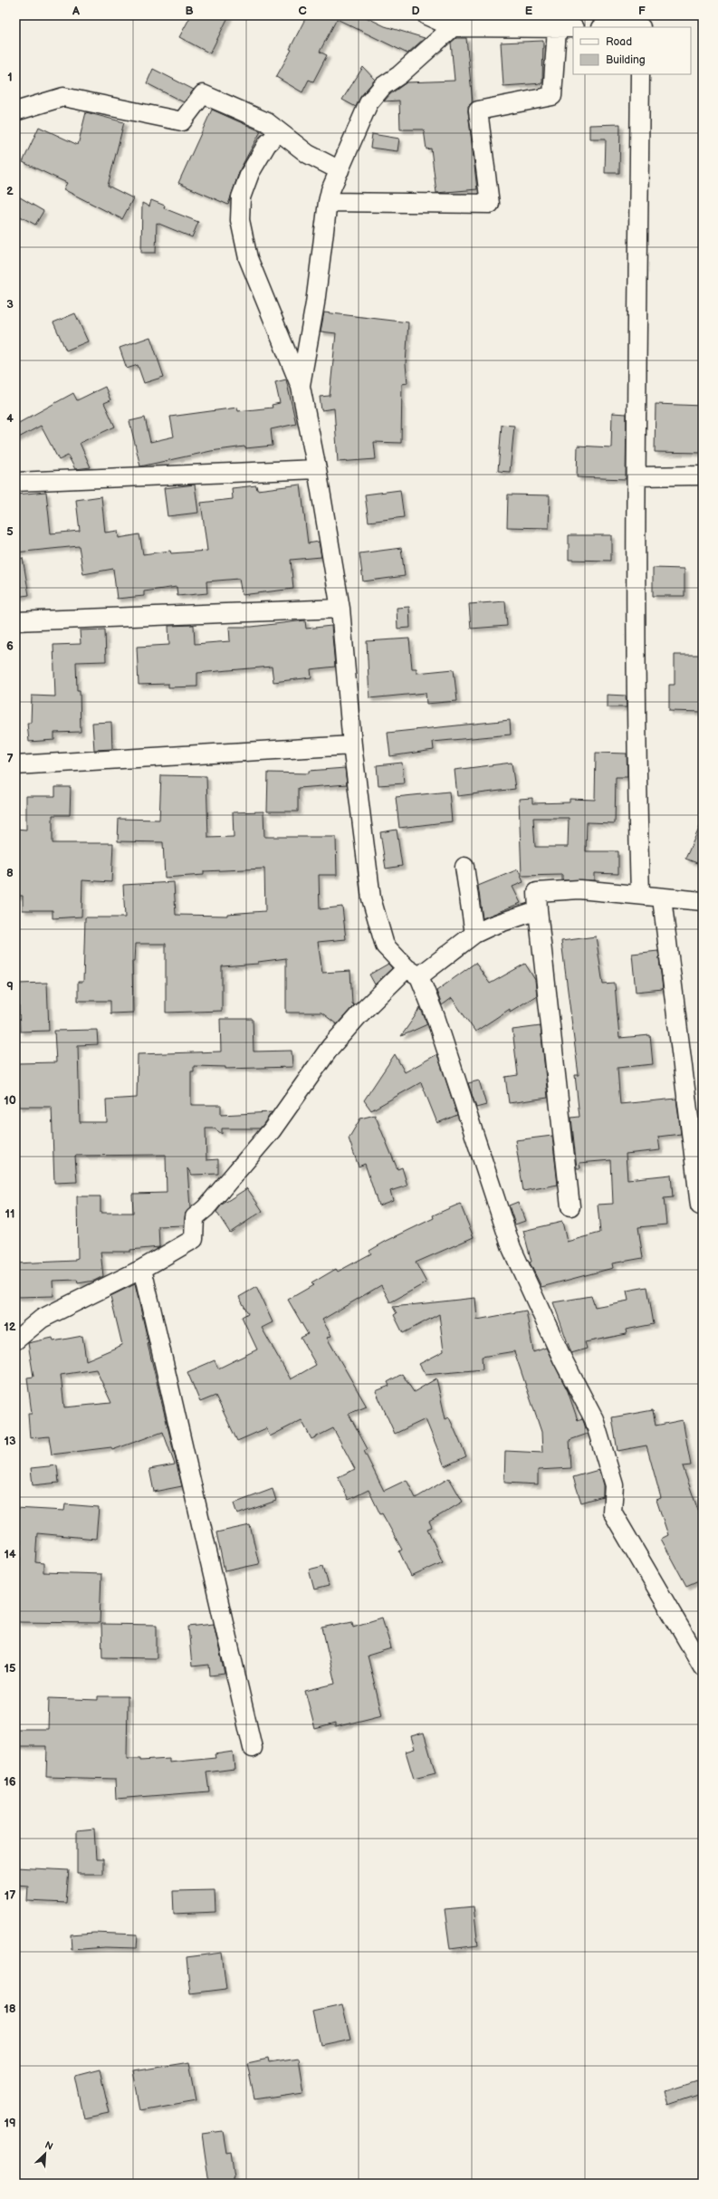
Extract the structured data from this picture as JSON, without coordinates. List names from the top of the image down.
{
  "legend": ["Road", "Building"],
  "north": "top right",
  "grid": {
    "columns": [
      "A",
      "B",
      "C",
      "D",
      "E",
      "F"
    ],
    "rows": [
      "1",
      "2",
      "3",
      "4",
      "5",
      "6",
      "7",
      "8",
      "9",
      "10",
      "11",
      "12",
      "13",
      "14",
      "15",
      "16",
      "17",
      "18",
      "19"
    ]
  }
}
